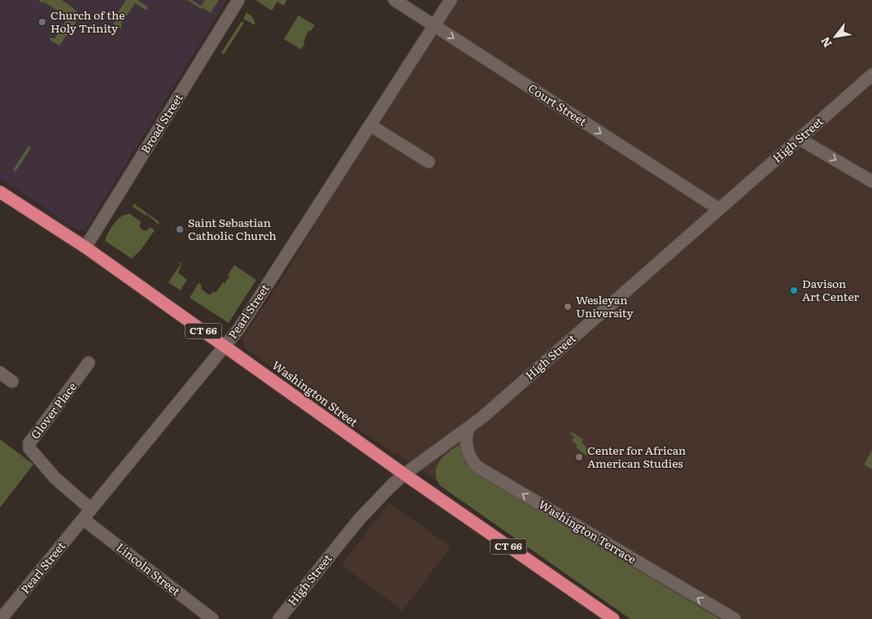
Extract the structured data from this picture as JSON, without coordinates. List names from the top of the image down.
{
  "streets": {
    "highway": ["CT 66", "Washington Street"],
    "street": [
      "Court Street",
      "Broad Street",
      "High Street",
      "Pearl Street",
      "Glover Place",
      "Washington Terrace",
      "Lincoln Street"
    ]
  },
  "crossings": [
    ["Court Street", "High Street"],
    ["Court Street", "Pearl Street"],
    ["Broad Street", "Washington Street"],
    ["High Street", "Washington Street"],
    ["High Street", "Washington Terrace"],
    ["Pearl Street", "Washington Street"],
    ["Pearl Street", "Glover Place"],
    ["Pearl Street", "Lincoln Street"]
  ],
  "one_way": ["Court Street", "Washington Terrace"],
  "places": [
    "Church of the Holy Trinity",
    "Saint Sebastian Catholic Church",
    "Davison Art Center",
    "Wesleyan University",
    "Center for African American Studies"
  ],
  "north": "bottom left"
}
